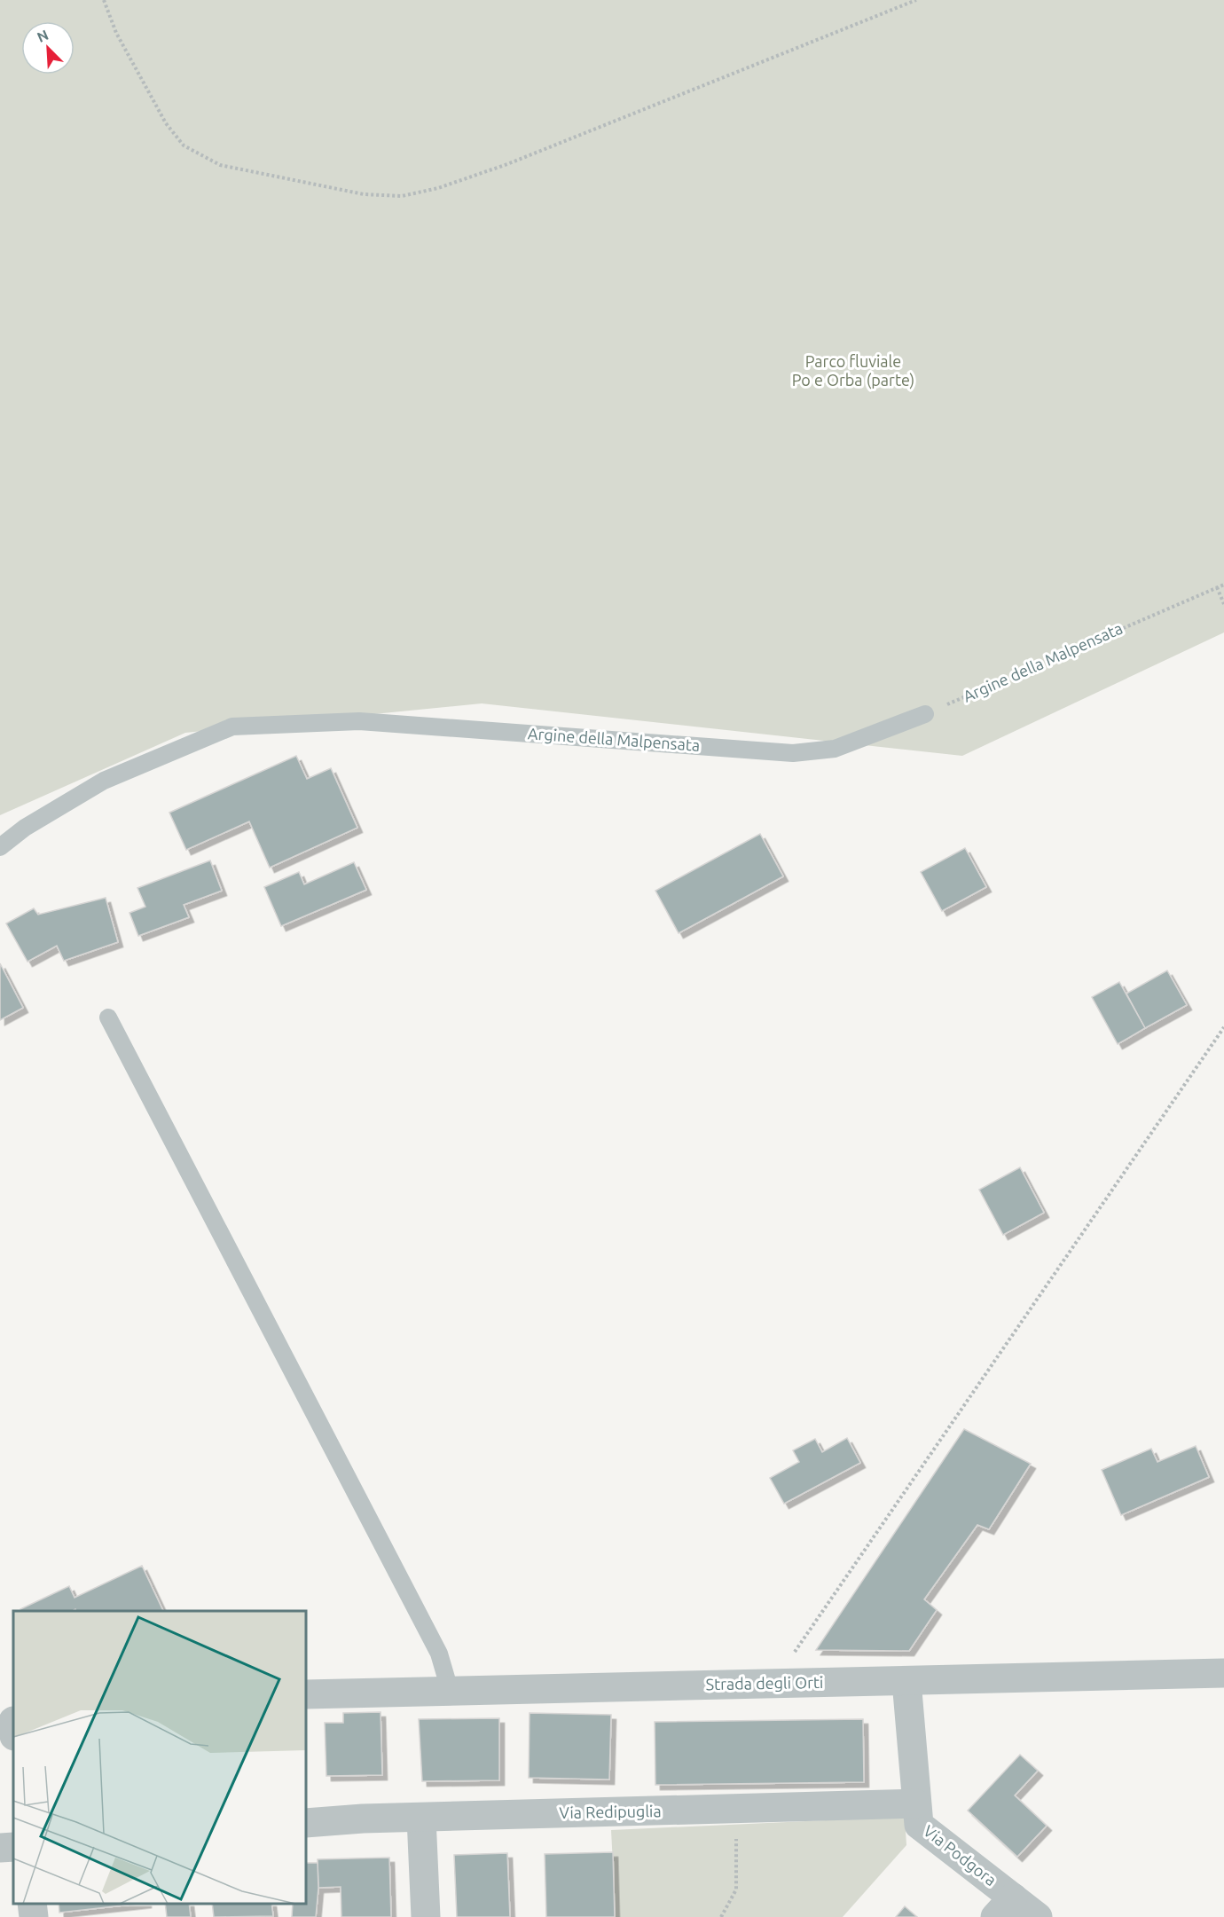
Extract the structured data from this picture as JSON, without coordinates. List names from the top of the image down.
{
  "streets": {
    "street": ["Strada degli Orti", "Via Redipuglia", "Via Podgora"],
    "lane": ["Argine della Malpensata"]
  },
  "crossings": [
    ["Strada degli Orti", "Via Podgora"],
    ["Via Redipuglia", "Via Podgora"]
  ],
  "parks": ["Parco fluviale Po e Orba (parte)"],
  "north": "top left"
}
